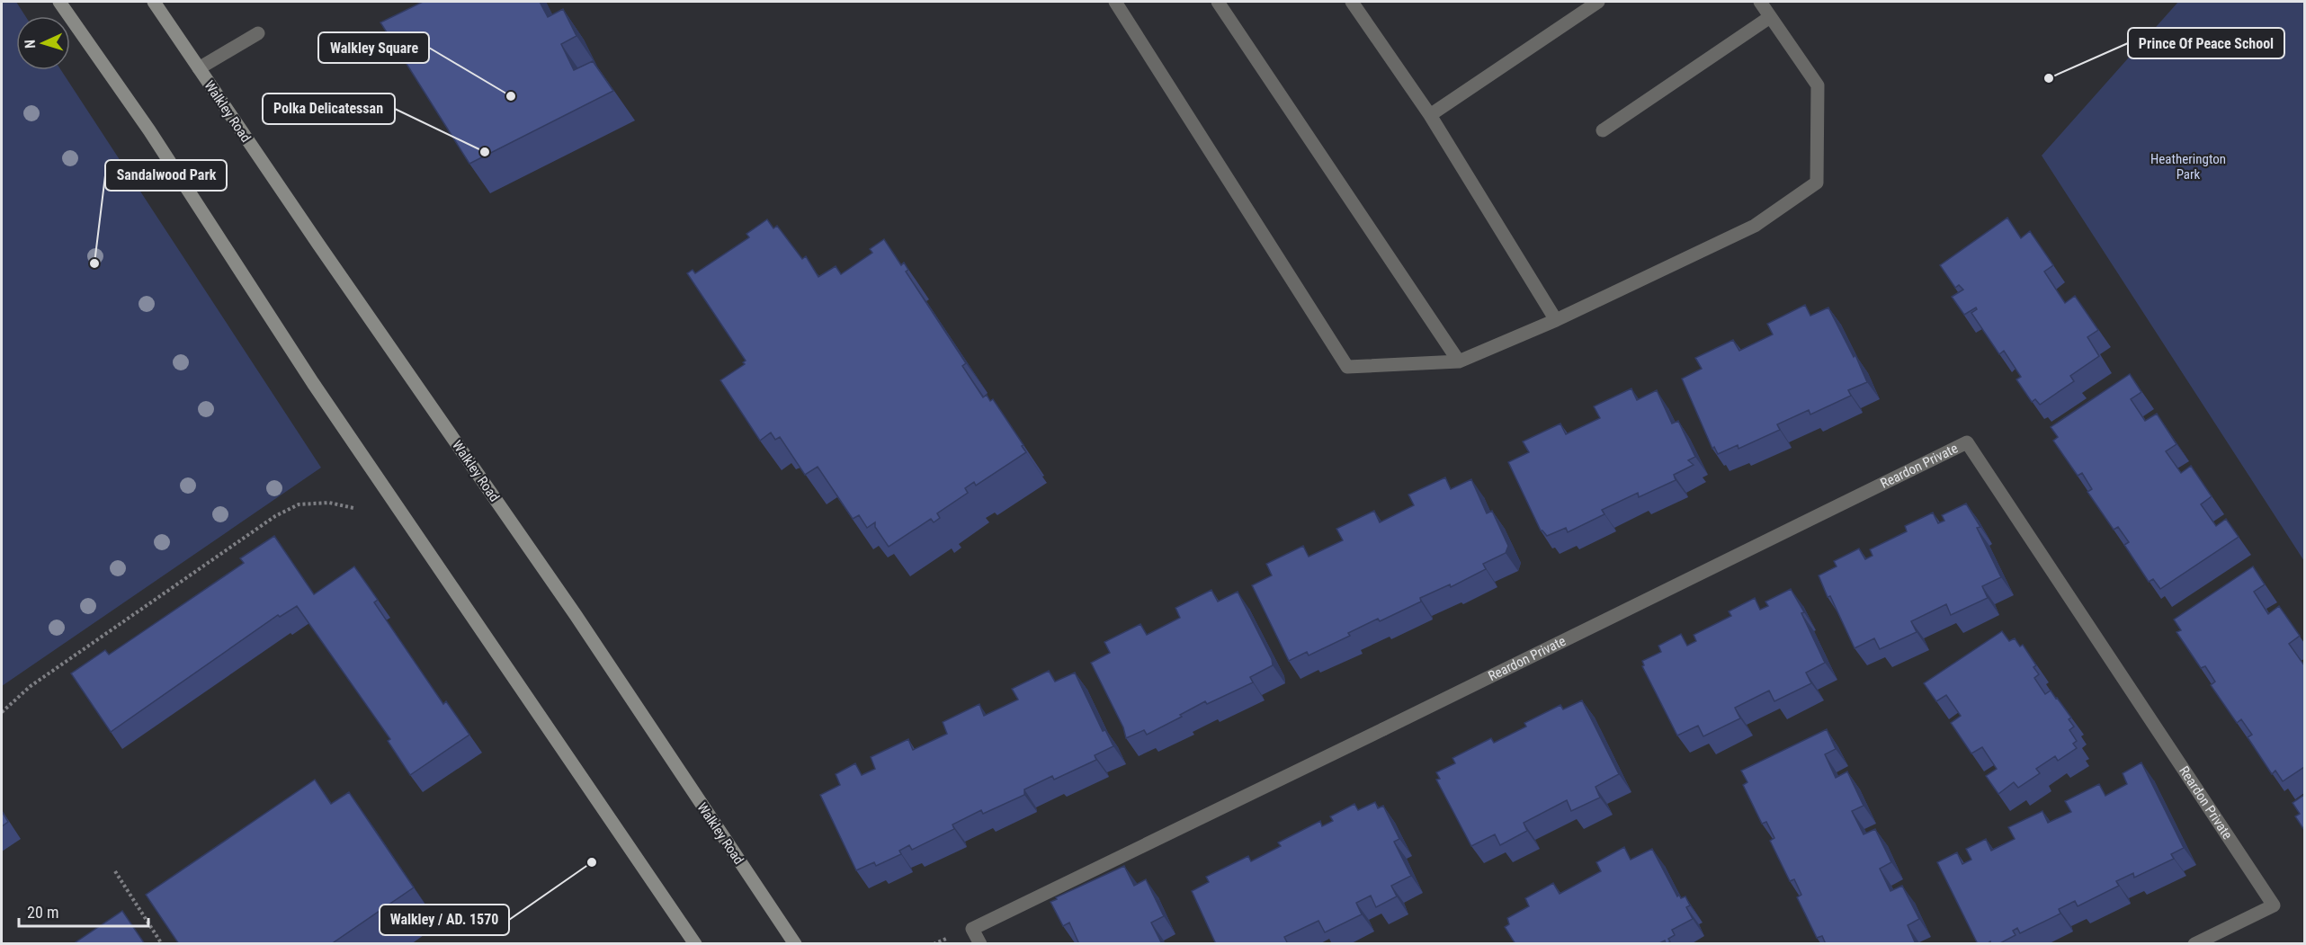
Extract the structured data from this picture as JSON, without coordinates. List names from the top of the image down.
{
  "streets": {
    "main road": ["Walkley Road"],
    "street": ["Reardon Private"]
  },
  "parks": ["Heatherington Park"],
  "places": [
    "Prince Of Peace School",
    "Walkley Square",
    "Polka Delicatessan",
    "Sandalwood Park",
    "Walkley / AD. 1570"
  ],
  "scale_bar": "20 m",
  "north": "left"
}
